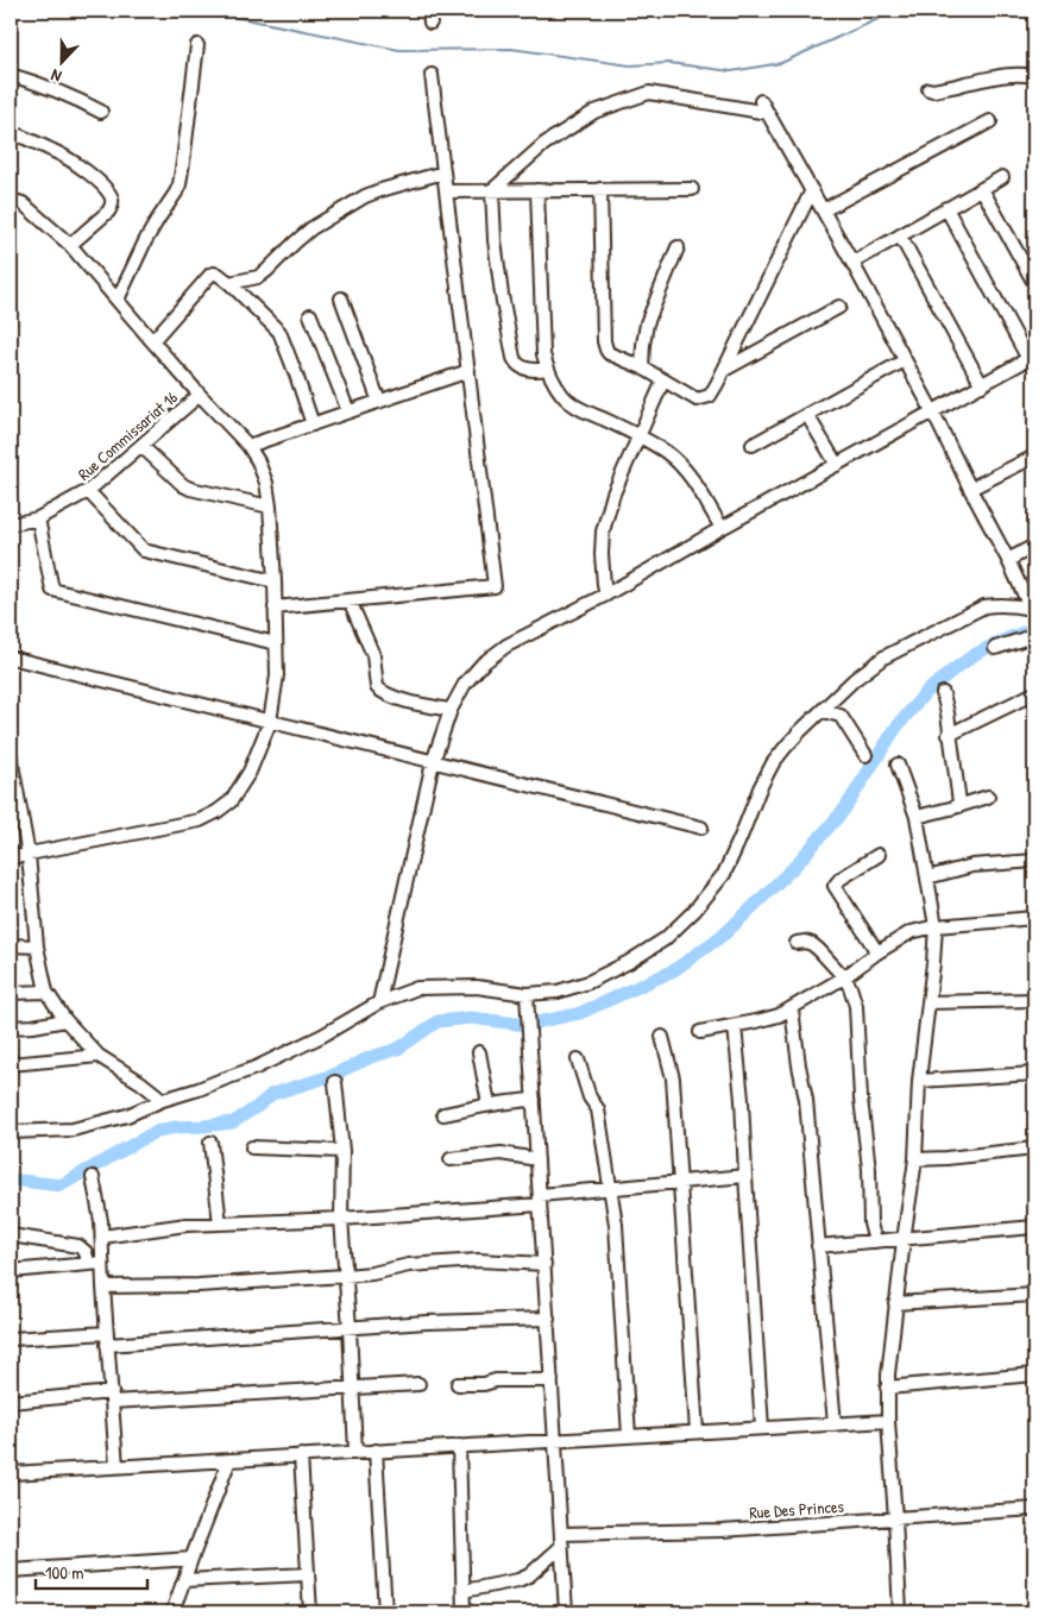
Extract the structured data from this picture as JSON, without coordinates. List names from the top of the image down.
{
  "streets": {
    "street": ["Rue Commissariat 16", "Rue Des Princes"]
  },
  "scale_bar": "100 m",
  "north": "bottom"
}
